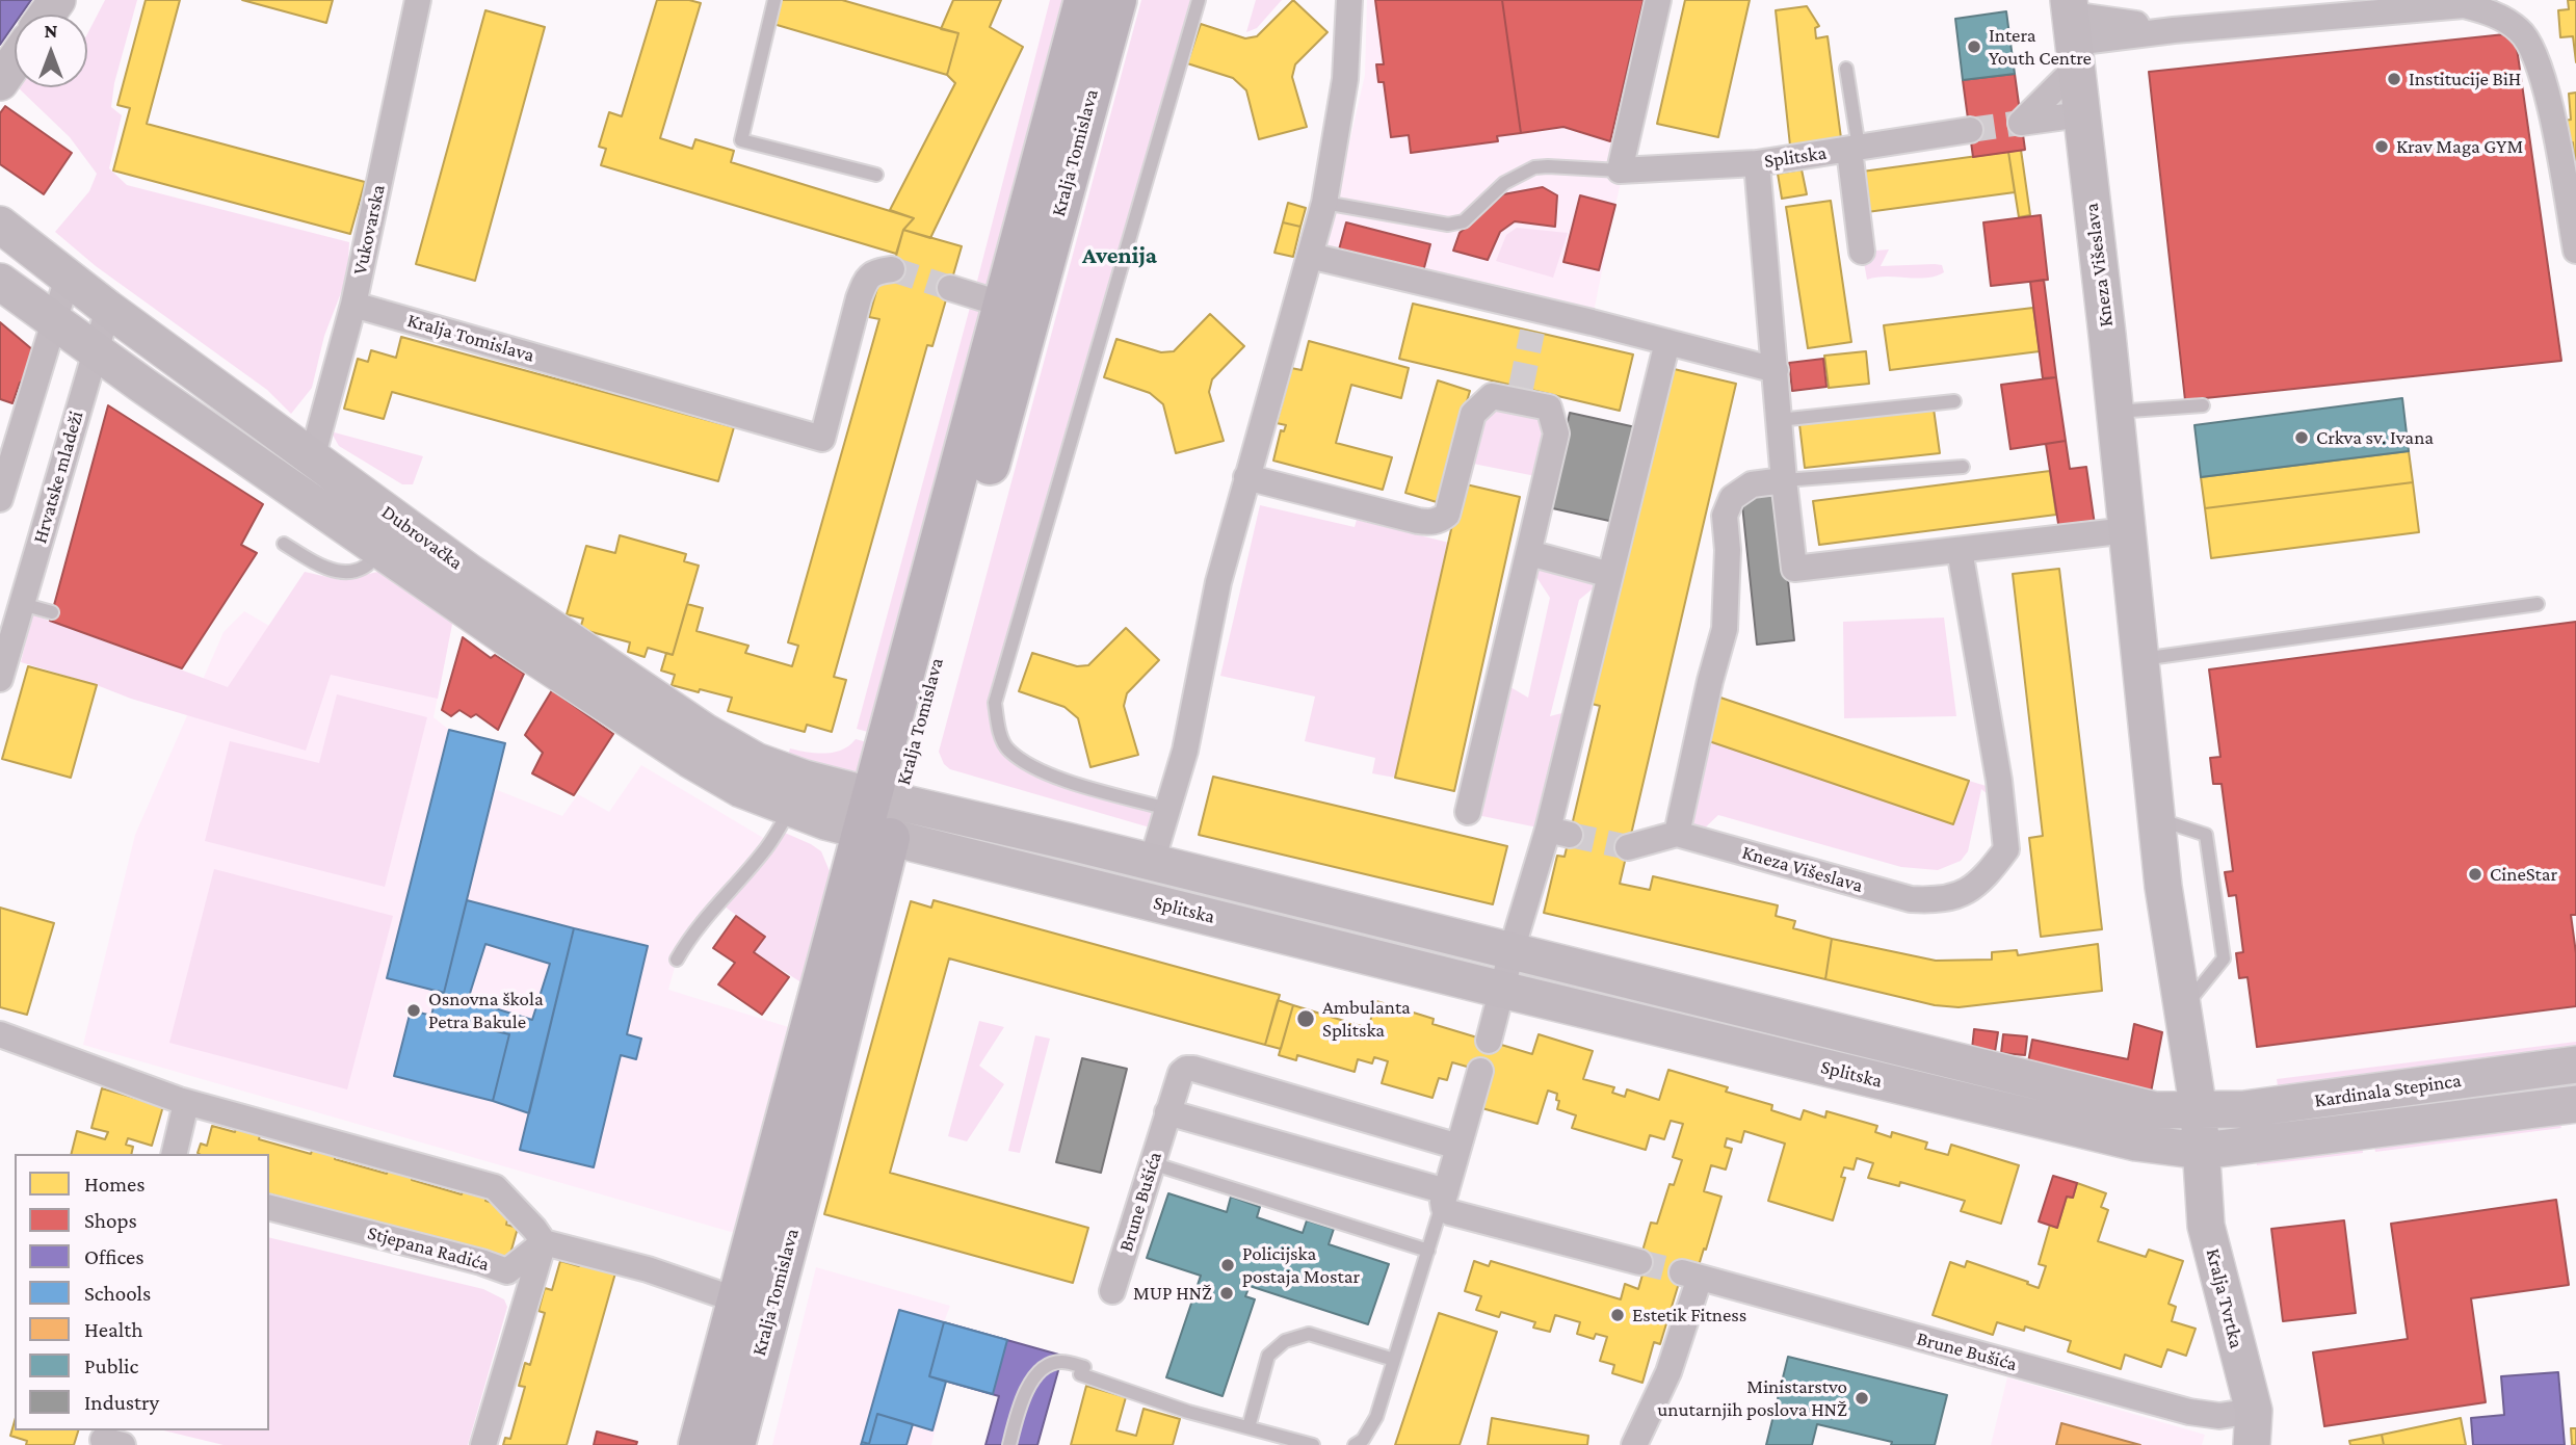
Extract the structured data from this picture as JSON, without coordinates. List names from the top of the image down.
{
  "streets": {
    "main road": ["Kralja Tomislava"],
    "street": [
      "Splitska",
      "Vukovarska",
      "Kneza Višeslava",
      "Hrvatske mladeži",
      "Dubrovačka",
      "Kardinala Stepinca",
      "Brune Bušića",
      "Stjepana Radića",
      "Kralja Tvrtka"
    ]
  },
  "crossings": [
    ["Kralja Tomislava", "Splitska"],
    ["Kralja Tomislava", "Vukovarska"],
    ["Kralja Tomislava", "Dubrovačka"],
    ["Splitska", "Kneza Višeslava"],
    ["Splitska", "Dubrovačka"],
    ["Splitska", "Kardinala Stepinca"],
    ["Splitska", "Kralja Tvrtka"],
    ["Vukovarska", "Dubrovačka"],
    ["Kneza Višeslava", "Kardinala Stepinca"],
    ["Kneza Višeslava", "Kralja Tvrtka"],
    ["Hrvatske mladeži", "Dubrovačka"],
    ["Kardinala Stepinca", "Kralja Tvrtka"],
    ["Brune Bušića", "Kralja Tvrtka"]
  ],
  "districts": ["Avenija"],
  "places": [
    "Intera Youth Centre",
    "Institucije BiH",
    "Krav Maga GYM",
    "Crkva sv. Ivana",
    "CineStar",
    "Osnovna škola Petra Bakule",
    "Ambulanta Splitska",
    "Policijska postaja Mostar",
    "MUP HNŽ",
    "Estetik Fitness",
    "Ministarstvo unutarnjih poslova HNŽ"
  ],
  "legend": [
    "Homes",
    "Shops",
    "Offices",
    "Schools",
    "Health",
    "Public",
    "Industry"
  ],
  "north": "top"
}
